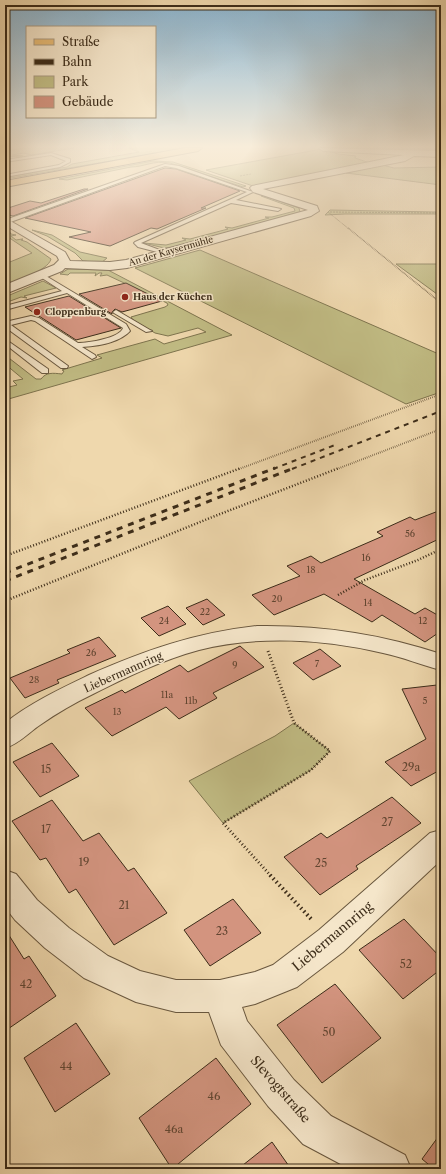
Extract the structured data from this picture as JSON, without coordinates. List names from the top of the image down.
{
  "streets": {
    "street": ["An der Kaysermühle", "Liebermannring", "Slevogtstraße"]
  },
  "crossings": [
    ["Liebermannring", "Slevogtstraße"]
  ],
  "places": ["Haus der Küchen", "Cloppenburg"],
  "house_numbers": [
    "56",
    "16",
    "18",
    "20",
    "14",
    "22",
    "24",
    "12",
    "26",
    "7",
    "9",
    "28",
    "11a",
    "11b",
    "5",
    "13",
    "29a",
    "15",
    "27",
    "17",
    "19",
    "25",
    "21",
    "23",
    "52",
    "42",
    "50",
    "44",
    "46",
    "46a"
  ],
  "legend": [
    "Straße",
    "Bahn",
    "Park",
    "Gebäude"
  ]
}
